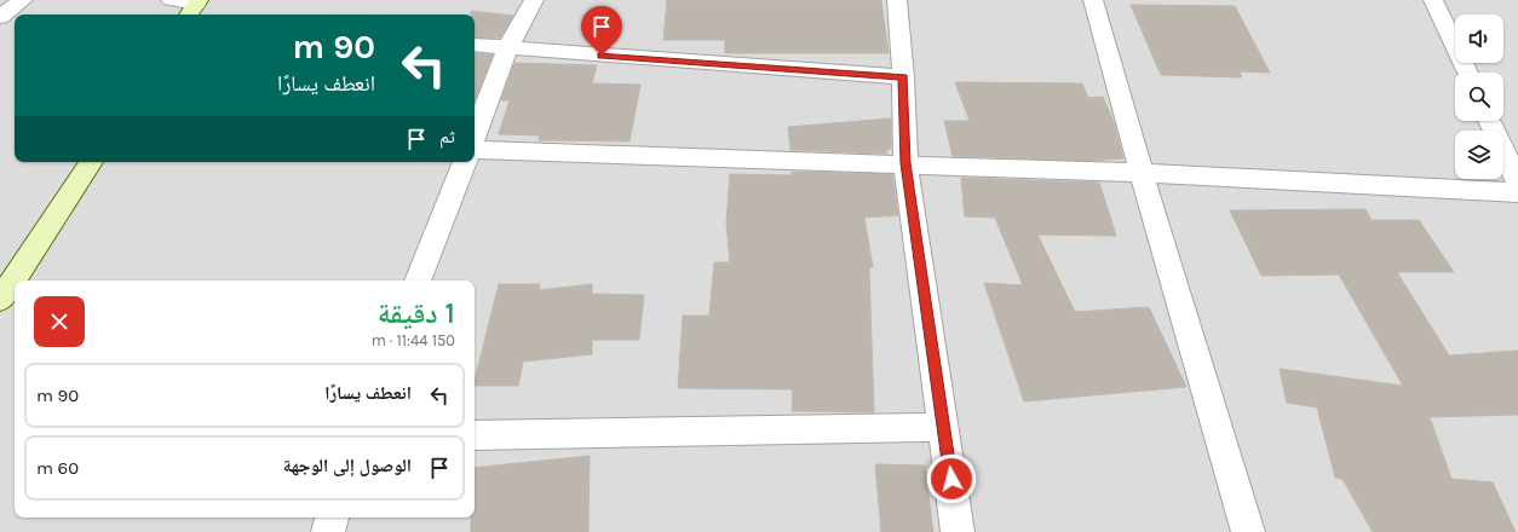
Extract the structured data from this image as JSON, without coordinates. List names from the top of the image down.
{
  "page": {
    "turn": ["90 m", "انعطف يسارًا"],
    "then": "ثم",
    "heading": ["1 دقيقة", "150 m · 11:44"],
    "list": [
      {
        "name": "انعطف يسارًا",
        "value": "90 m"
      },
      {
        "name": "الوصول إلى الوجهة",
        "value": "60 m"
      }
    ]
  }
}
